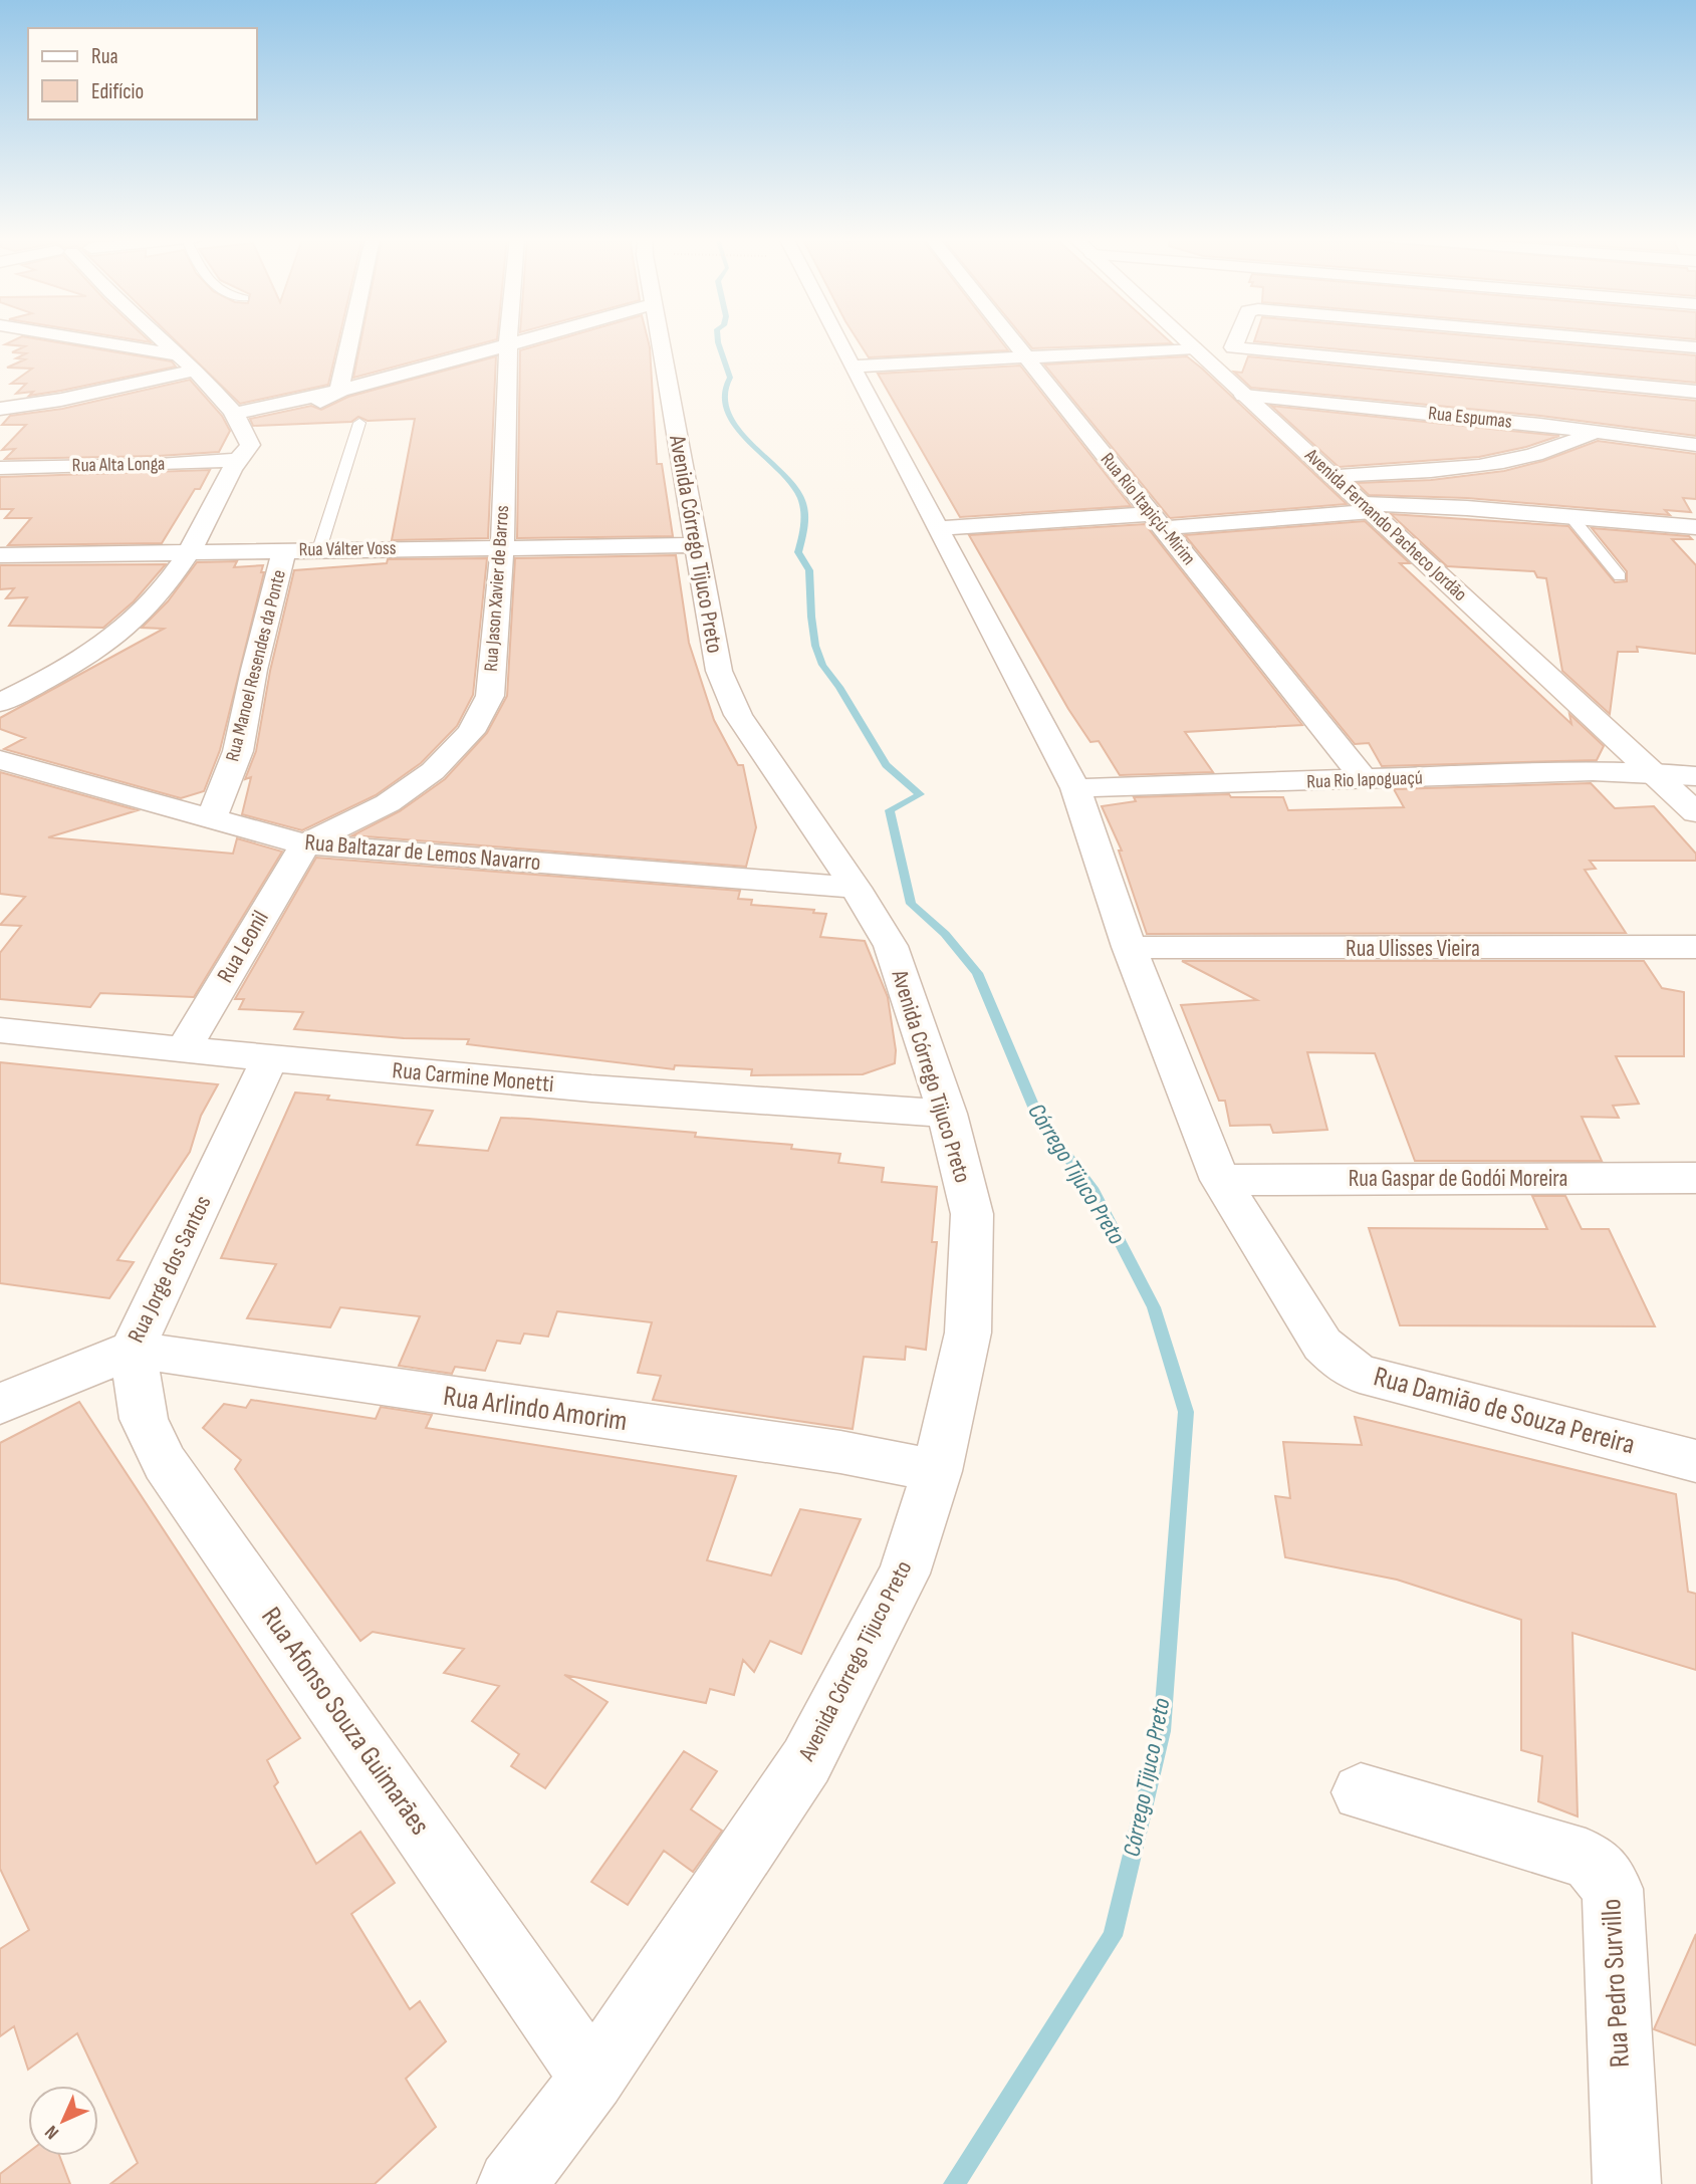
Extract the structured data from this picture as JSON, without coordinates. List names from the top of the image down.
{
  "streets": {
    "street": [
      "Rua Espumas",
      "Rua Alta Longa",
      "Rua Rio Itapiçú-Mirim",
      "Avenida Fernando Pacheco Jordão",
      "Avenida Córrego Tijuco Preto",
      "Rua Válter Voss",
      "Rua Jason Xavier de Barros",
      "Rua Manoel Resendes da Ponte",
      "Rua Rio Iapoguaçú",
      "Rua Baltazar de Lemos Navarro",
      "Rua Leonil",
      "Rua Ulisses Vieira",
      "Rua Carmine Monetti",
      "Rua Gaspar de Godói Moreira",
      "Rua Jorge dos Santos",
      "Rua Arlindo Amorim",
      "Rua Damião de Souza Pereira",
      "Rua Afonso Souza Guimarães",
      "Rua Pedro Survillo"
    ]
  },
  "crossings": [
    ["Rua Espumas", "Avenida Fernando Pacheco Jordão"],
    ["Rua Rio Itapiçú-Mirim", "Rua Rio Iapoguaçú"],
    ["Avenida Fernando Pacheco Jordão", "Rua Rio Iapoguaçú"],
    ["Avenida Córrego Tijuco Preto", "Rua Válter Voss"],
    ["Avenida Córrego Tijuco Preto", "Rua Baltazar de Lemos Navarro"],
    ["Avenida Córrego Tijuco Preto", "Rua Carmine Monetti"],
    ["Avenida Córrego Tijuco Preto", "Rua Arlindo Amorim"],
    ["Avenida Córrego Tijuco Preto", "Rua Afonso Souza Guimarães"],
    ["Rua Válter Voss", "Rua Jason Xavier de Barros"],
    ["Rua Válter Voss", "Rua Manoel Resendes da Ponte"],
    ["Rua Jason Xavier de Barros", "Rua Baltazar de Lemos Navarro"],
    ["Rua Jason Xavier de Barros", "Rua Leonil"],
    ["Rua Manoel Resendes da Ponte", "Rua Baltazar de Lemos Navarro"],
    ["Rua Baltazar de Lemos Navarro", "Rua Leonil"],
    ["Rua Leonil", "Rua Carmine Monetti"],
    ["Rua Carmine Monetti", "Rua Jorge dos Santos"],
    ["Rua Gaspar de Godói Moreira", "Rua Damião de Souza Pereira"],
    ["Rua Jorge dos Santos", "Rua Arlindo Amorim"],
    ["Rua Jorge dos Santos", "Rua Afonso Souza Guimarães"],
    ["Rua Arlindo Amorim", "Rua Afonso Souza Guimarães"]
  ],
  "water": ["Córrego Tijuco Preto"],
  "legend": ["Rua", "Edifício"],
  "north": "bottom left"
}
